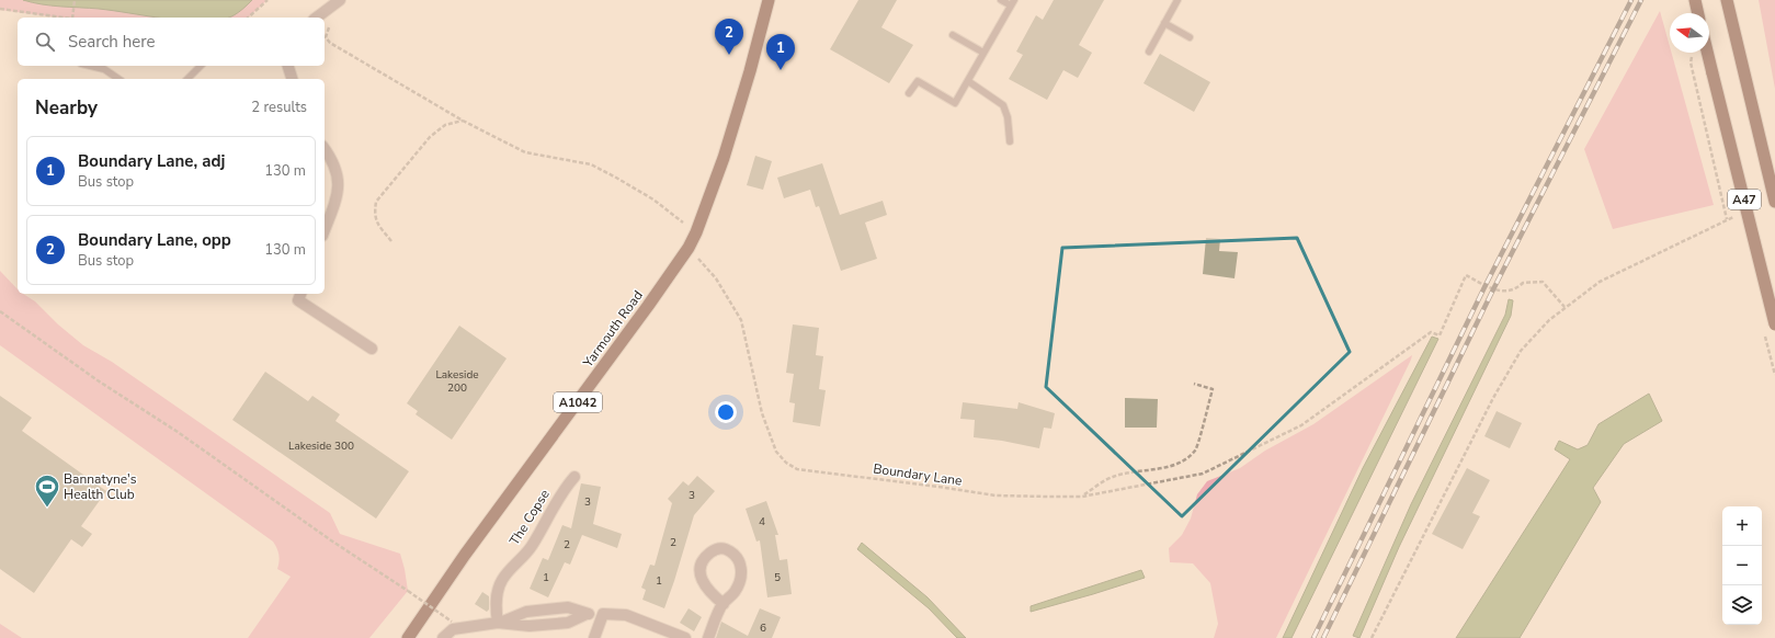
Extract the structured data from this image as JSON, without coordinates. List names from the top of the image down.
{
  "streets": {
    "highway": ["A47", "Yarmouth Road", "A1042"],
    "street": ["The Copse"],
    "path": ["Boundary Lane"]
  },
  "crossings": [
    ["Yarmouth Road", "Boundary Lane"]
  ],
  "places": {
    "sports": ["Bannatyne's Health Club"]
  },
  "house_numbers": [
    "Lakeside 200",
    "Lakeside 300",
    "3",
    "3",
    "4",
    "2",
    "2",
    "1",
    "5",
    "1",
    "6"
  ],
  "north": "left",
  "page": {
    "search": "Search here",
    "pins": ["2", "1"],
    "heading": ["Nearby", "2 results"],
    "list": [
      {
        "mark": "1",
        "name": "Boundary Lane, adj",
        "note": "Bus stop",
        "value": "130 m"
      },
      {
        "mark": "2",
        "name": "Boundary Lane, opp",
        "note": "Bus stop",
        "value": "130 m"
      }
    ],
    "map_buttons": ["+", "−"]
  }
}
